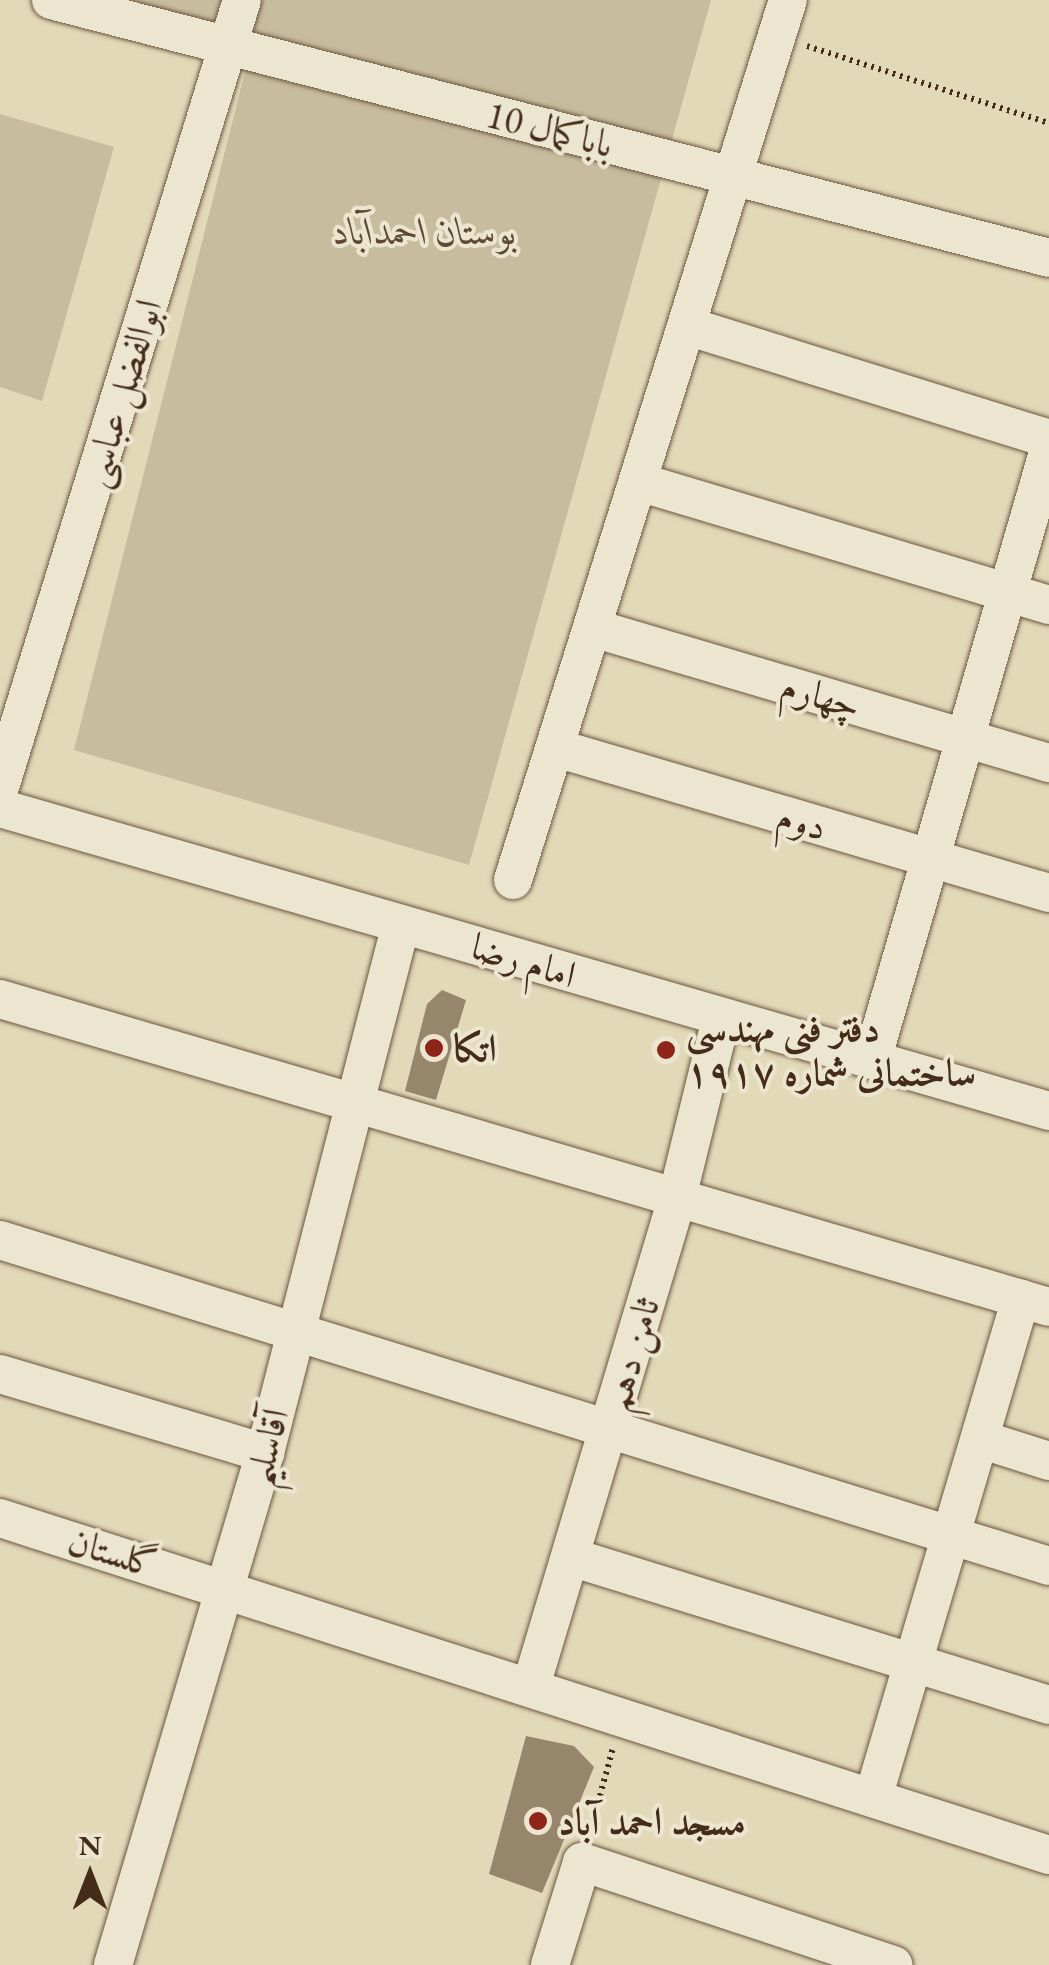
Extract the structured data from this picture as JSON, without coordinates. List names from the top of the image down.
{
  "streets": {
    "street": [
      "باباکمال 10",
      "ابوالفضل عباسی",
      "چهارم",
      "دوم",
      "امام رضا",
      "ثامن دهم",
      "آقاسلیم",
      "گلستان"
    ]
  },
  "crossings": [
    ["باباکمال 10", "ابوالفضل عباسی"],
    ["امام رضا", "ثامن دهم"],
    ["امام رضا", "آقاسلیم"],
    ["آقاسلیم", "گلستان"]
  ],
  "parks": ["بوستان احمدآباد"],
  "places": ["اتکا", "دفتر فنی مهندسی ساختمانی شماره ۱۹۱۷", "مسجد احمد آباد"],
  "north": "top"
}
